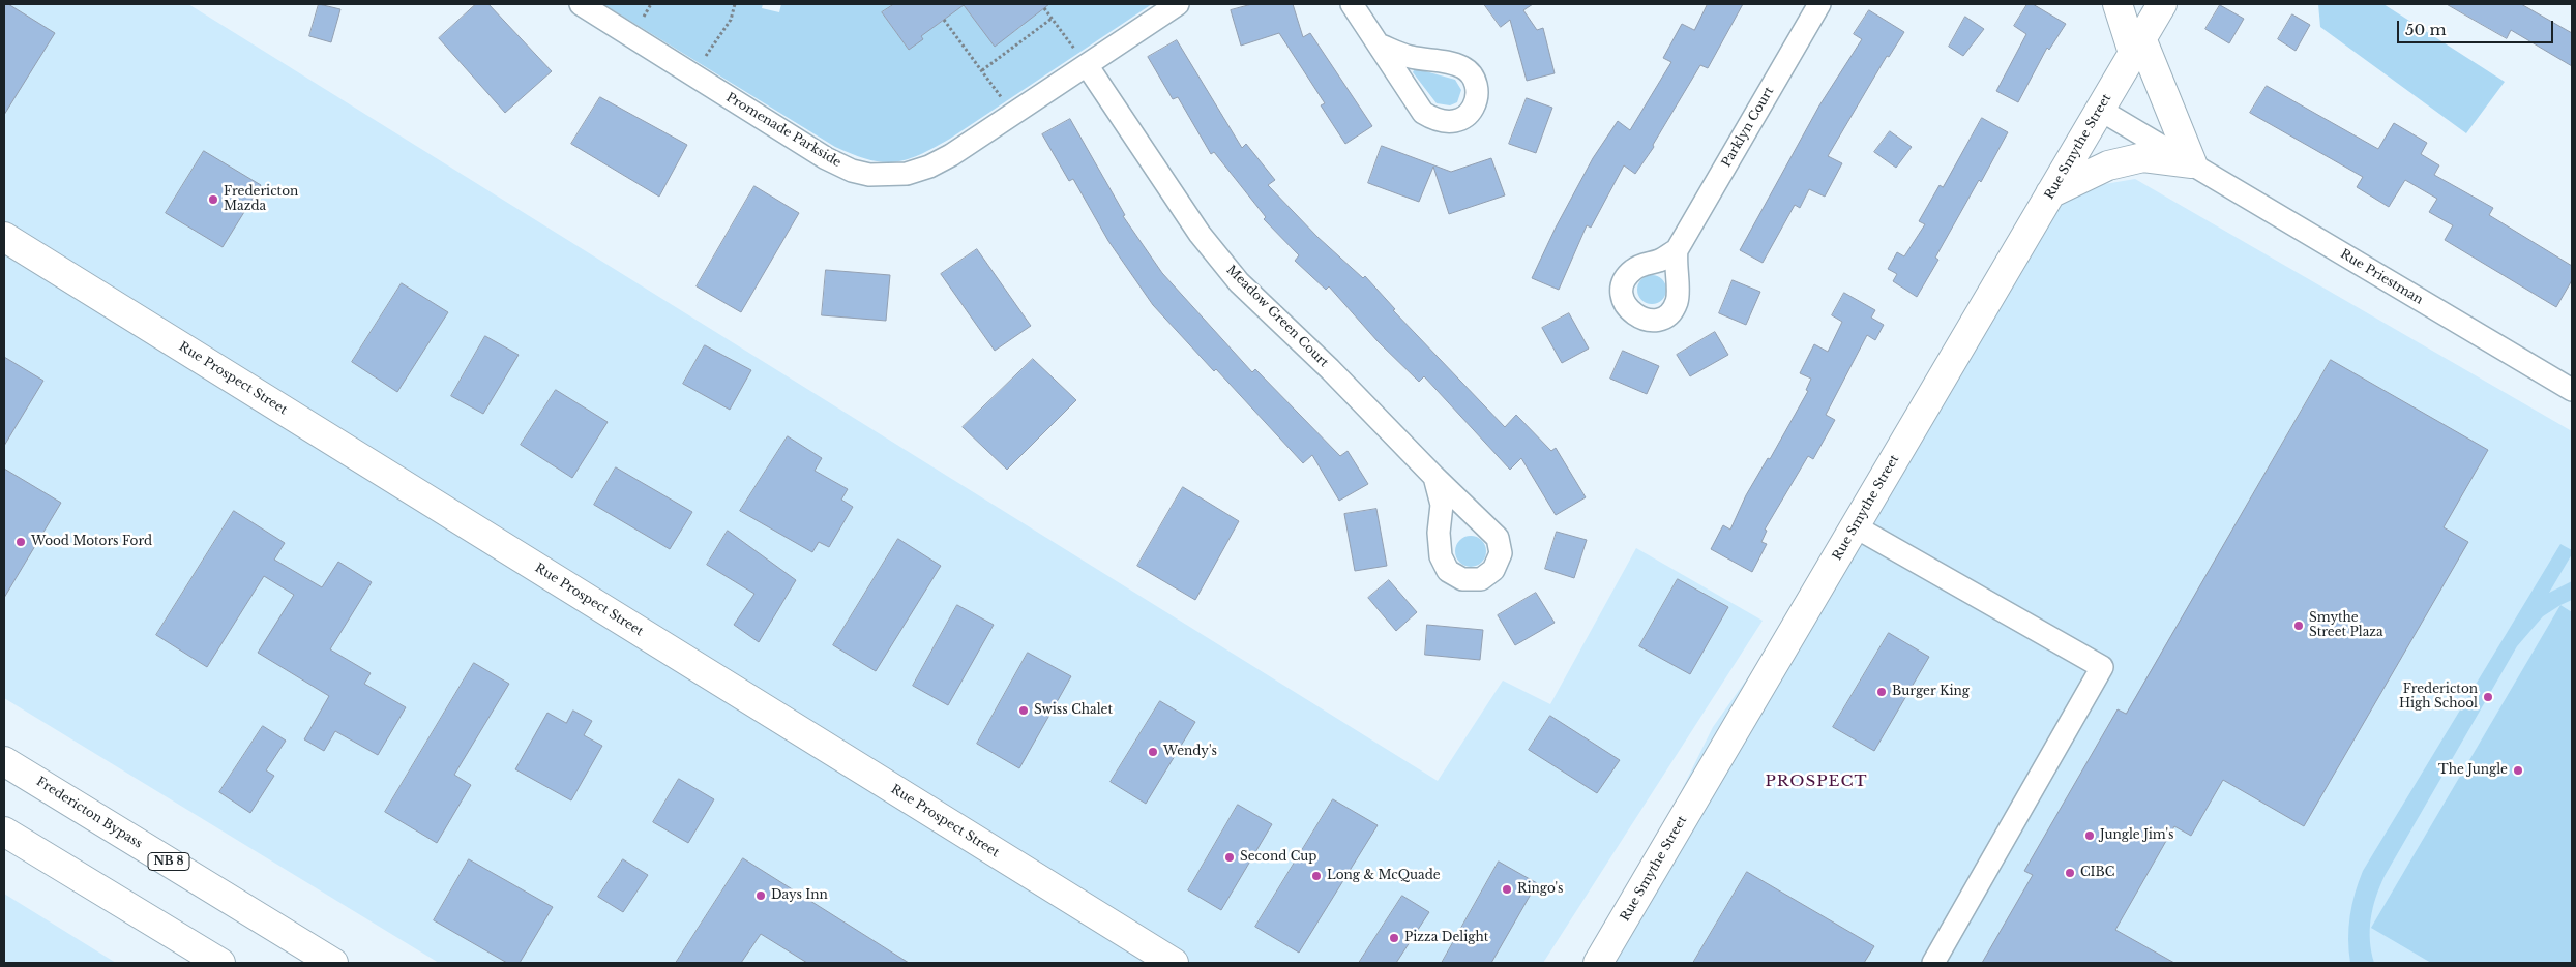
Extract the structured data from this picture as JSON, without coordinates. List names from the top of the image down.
{
  "streets": {
    "main road": [
      "Rue Smythe Street",
      "Rue Prospect Street",
      "Fredericton Bypass",
      "NB 8"
    ],
    "street": [
      "Parklyn Court",
      "Promenade Parkside",
      "Rue Priestman",
      "Meadow Green Court"
    ]
  },
  "crossings": [
    ["Promenade Parkside", "Meadow Green Court"],
    ["Rue Smythe Street", "Rue Priestman"]
  ],
  "districts": ["PROSPECT"],
  "places": [
    "Fredericton Mazda",
    "Wood Motors Ford",
    "Smythe Street Plaza",
    "Burger King",
    "Fredericton High School",
    "Swiss Chalet",
    "Wendy's",
    "The Jungle",
    "Jungle Jim's",
    "Second Cup",
    "CIBC",
    "Long & McQuade",
    "Ringo's",
    "Days Inn",
    "Pizza Delight"
  ],
  "scale_bar": "50 m"
}
